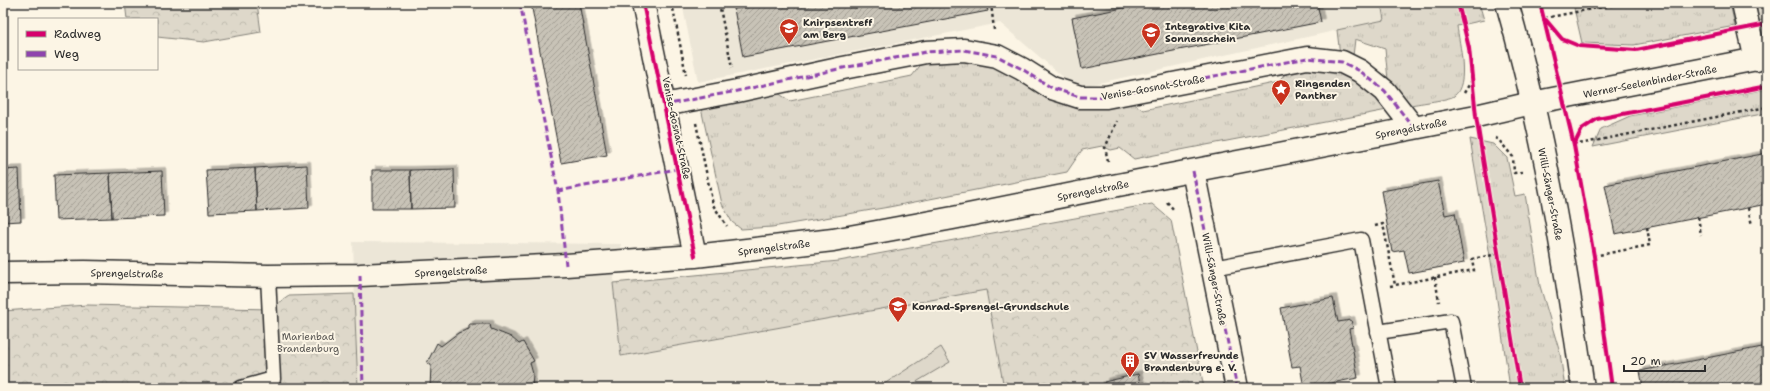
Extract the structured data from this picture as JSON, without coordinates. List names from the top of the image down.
{
  "streets": {
    "street": [
      "Werner-Seelenbinder-Straße",
      "Venise-Gosnat-Straße",
      "Sprengelstraße",
      "Willi-Sänger-Straße"
    ]
  },
  "crossings": [
    ["Werner-Seelenbinder-Straße", "Sprengelstraße"],
    ["Werner-Seelenbinder-Straße", "Willi-Sänger-Straße"],
    ["Venise-Gosnat-Straße", "Sprengelstraße"],
    ["Sprengelstraße", "Willi-Sänger-Straße"]
  ],
  "parks": ["Marienbad Brandenburg"],
  "places": {
    "school or university": ["Knirpsentreff am Berg", "Integrative Kita Sonnenschein", "Konrad-Sprengel-Grundschule"],
    "place": ["Ringenden Panther"],
    "building": ["SV Wasserfreunde Brandenburg e. V."]
  },
  "legend": ["Radweg", "Weg"],
  "scale_bar": "20 m"
}
